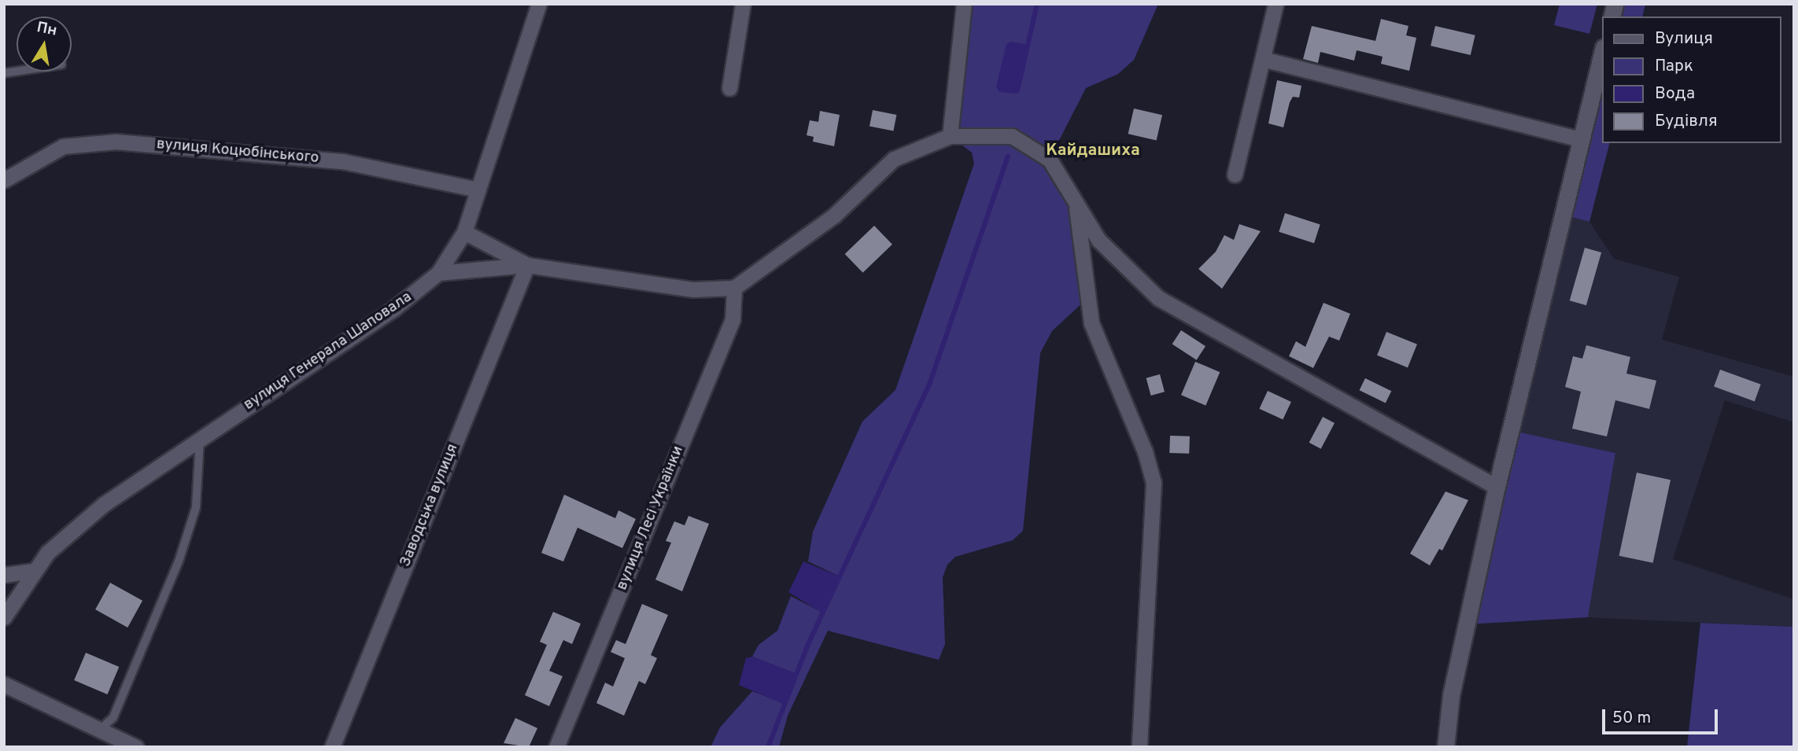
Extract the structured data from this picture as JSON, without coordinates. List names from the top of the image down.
{
  "streets": {
    "street": [
      "вулиця Коцюбінського",
      "вулиця Генерала Шаповала",
      "Заводська вулиця",
      "вулиця Лесі Українки"
    ]
  },
  "crossings": [
    ["вулиця Коцюбінського", "вулиця Генерала Шаповала"]
  ],
  "districts": ["Кайдашиха"],
  "legend": [
    "Вулиця",
    "Парк",
    "Вода",
    "Будівля"
  ],
  "scale_bar": "50 m",
  "north": "top"
}
